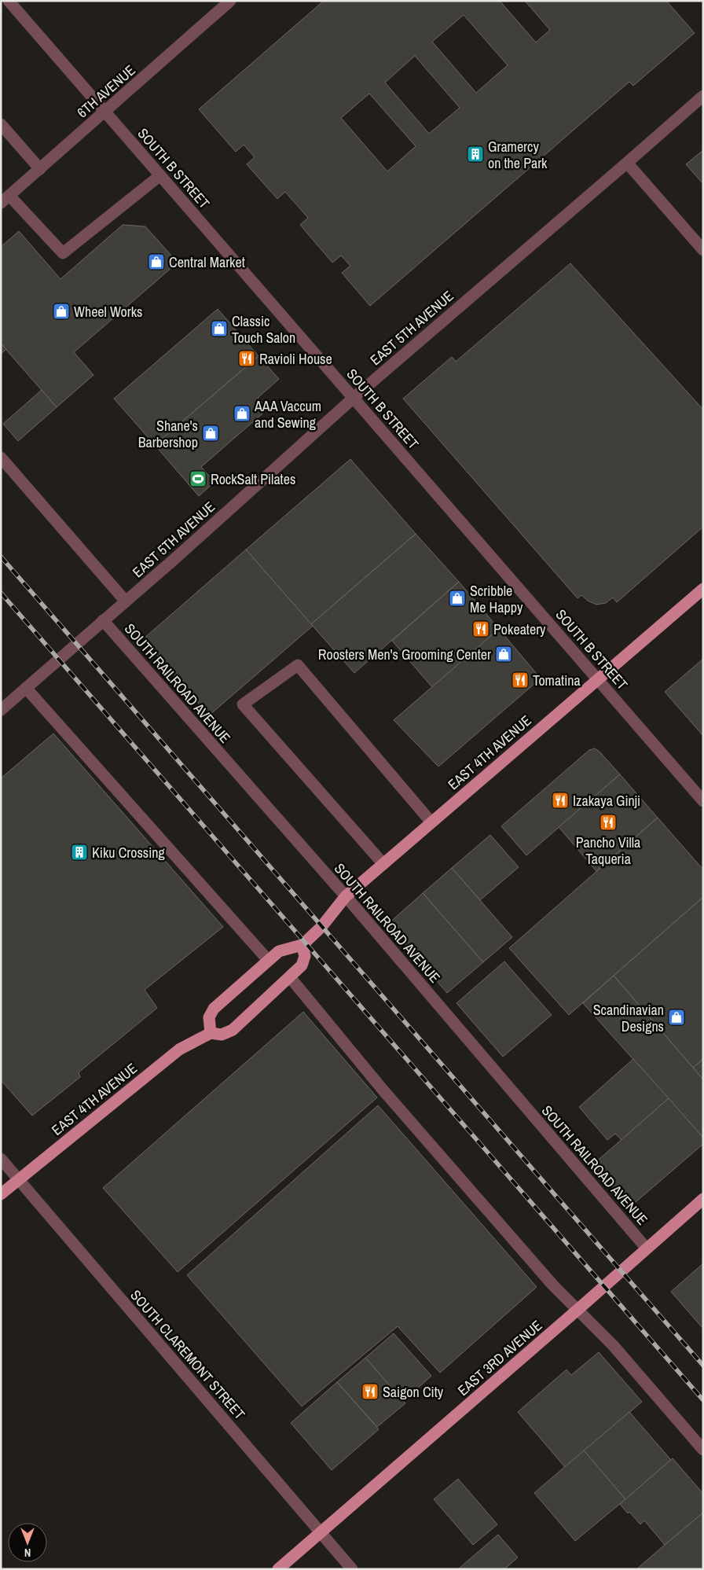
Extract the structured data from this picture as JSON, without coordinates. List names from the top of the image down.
{
  "streets": {
    "main road": ["EAST 4TH AVENUE", "EAST 3RD AVENUE"],
    "street": [
      "6TH AVENUE",
      "SOUTH B STREET",
      "EAST 5TH AVENUE",
      "SOUTH RAILROAD AVENUE",
      "SOUTH CLAREMONT STREET"
    ]
  },
  "crossings": [
    ["6TH AVENUE", "SOUTH B STREET"],
    ["SOUTH B STREET", "EAST 5TH AVENUE"],
    ["SOUTH B STREET", "EAST 4TH AVENUE"],
    ["EAST 5TH AVENUE", "SOUTH RAILROAD AVENUE"],
    ["SOUTH RAILROAD AVENUE", "EAST 4TH AVENUE"],
    ["SOUTH RAILROAD AVENUE", "EAST 3RD AVENUE"],
    ["EAST 4TH AVENUE", "SOUTH CLAREMONT STREET"],
    ["SOUTH CLAREMONT STREET", "EAST 3RD AVENUE"]
  ],
  "places": {
    "building": ["Gramercy on the Park", "Kiku Crossing"],
    "shop": [
      "Central Market",
      "Wheel Works",
      "Classic Touch Salon",
      "AAA Vaccum and Sewing",
      "Shane's Barbershop",
      "Scribble Me Happy",
      "Roosters Men's Grooming Center",
      "Scandinavian Designs"
    ],
    "restaurant": [
      "Ravioli House",
      "Pokeatery",
      "Tomatina",
      "Izakaya Ginji",
      "Pancho Villa Taqueria",
      "Saigon City"
    ],
    "sports": ["RockSalt Pilates"]
  },
  "north": "bottom"
}
